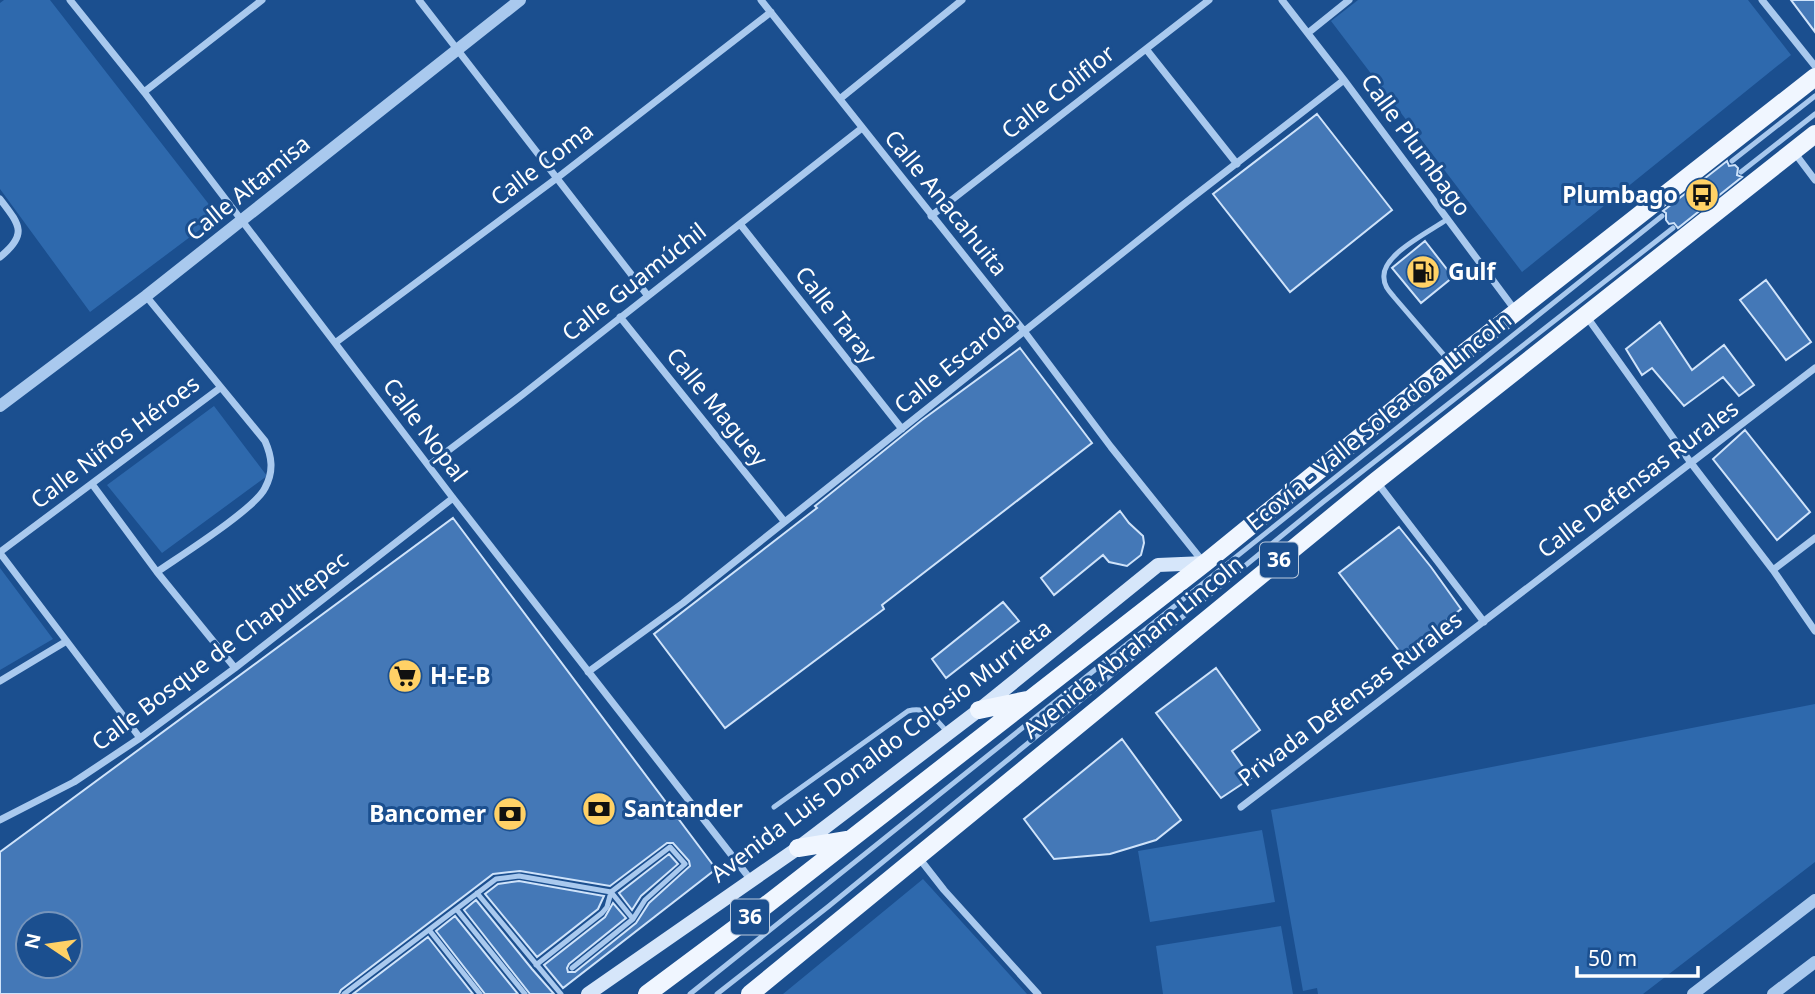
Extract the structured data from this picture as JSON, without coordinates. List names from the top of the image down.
{
  "streets": {
    "main road": ["36", "Avenida Abraham Lincoln", "Avenida Luis Donaldo Colosio Murrieta"],
    "street": [
      "Calle Coliflor",
      "Calle Plumbago",
      "Calle Coma",
      "Calle Altamisa",
      "Calle Anacahuita",
      "Calle Guamúchil",
      "Calle Taray",
      "Calle Escarola",
      "Calle Maguey",
      "Calle Nopal",
      "Calle Niños Héroes",
      "Calle Defensas Rurales",
      "Calle Bosque de Chapultepec",
      "Privada Defensas Rurales"
    ],
    "lane": ["Ecovía - Valle Soleado a Lincoln"]
  },
  "crossings": [
    ["Calle Coliflor", "Calle Anacahuita"],
    ["Calle Plumbago", "Calle Escarola"],
    ["Calle Plumbago", "36"],
    ["Calle Coma", "Calle Anacahuita"],
    ["Calle Coma", "Calle Nopal"],
    ["Calle Altamisa", "Calle Nopal"],
    ["Calle Anacahuita", "Calle Guamúchil"],
    ["Calle Anacahuita", "Calle Escarola"],
    ["Calle Anacahuita", "36"],
    ["Calle Anacahuita", "Avenida Luis Donaldo Colosio Murrieta"],
    ["Calle Guamúchil", "Calle Taray"],
    ["Calle Guamúchil", "Calle Maguey"],
    ["Calle Guamúchil", "Calle Nopal"],
    ["Calle Taray", "Calle Escarola"],
    ["Calle Escarola", "Calle Maguey"],
    ["Calle Escarola", "Calle Nopal"],
    ["Calle Nopal", "Calle Bosque de Chapultepec"],
    ["Calle Nopal", "Avenida Luis Donaldo Colosio Murrieta"],
    ["Calle Defensas Rurales", "Privada Defensas Rurales"],
    ["36", "Avenida Luis Donaldo Colosio Murrieta"]
  ],
  "places": {
    "bus stop": ["Plumbago"],
    "fuel station": ["Gulf"],
    "supermarket": ["H-E-B"],
    "bank": ["Santander", "Bancomer"]
  },
  "scale_bar": "50 m",
  "north": "left"
}
